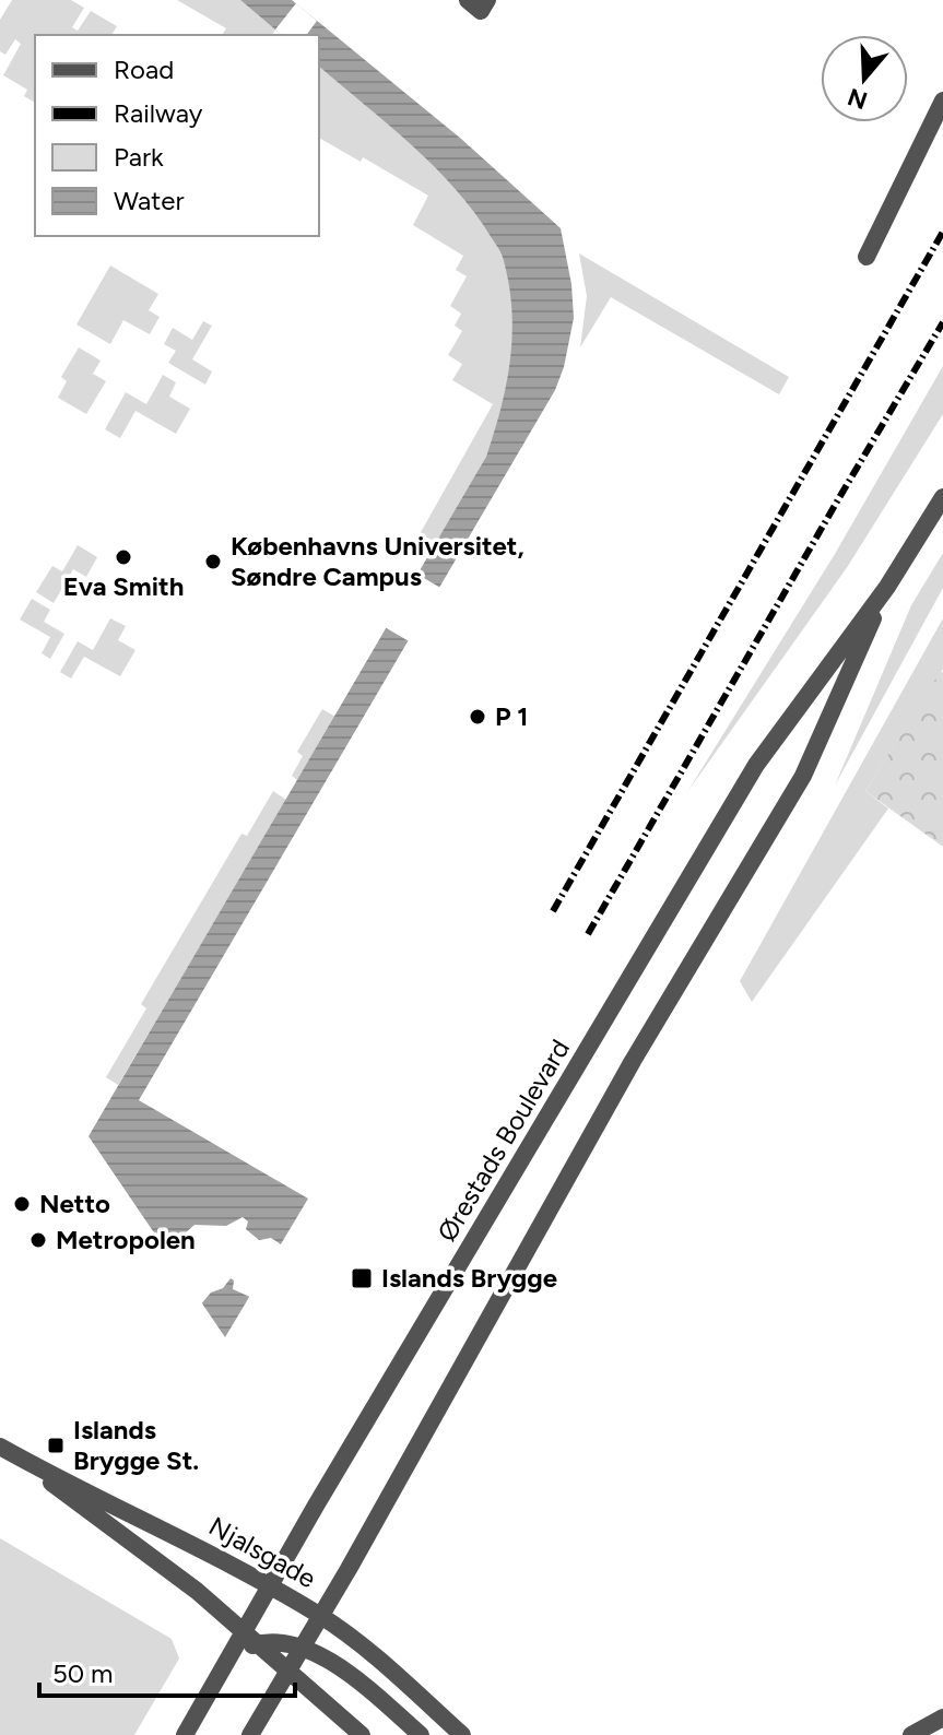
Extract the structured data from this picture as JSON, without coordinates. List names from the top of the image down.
{
  "streets": {
    "street": ["Ørestads Boulevard", "Njalsgade"]
  },
  "crossings": [
    ["Ørestads Boulevard", "Njalsgade"]
  ],
  "places": {
    "other": [
      "Eva Smith",
      "Københavns Universitet, Søndre Campus",
      "P 1",
      "Netto",
      "Metropolen"
    ],
    "transit": ["Islands Brygge", "Islands Brygge St."]
  },
  "legend": [
    "Road",
    "Railway",
    "Park",
    "Water"
  ],
  "scale_bar": "50 m",
  "north": "bottom"
}
